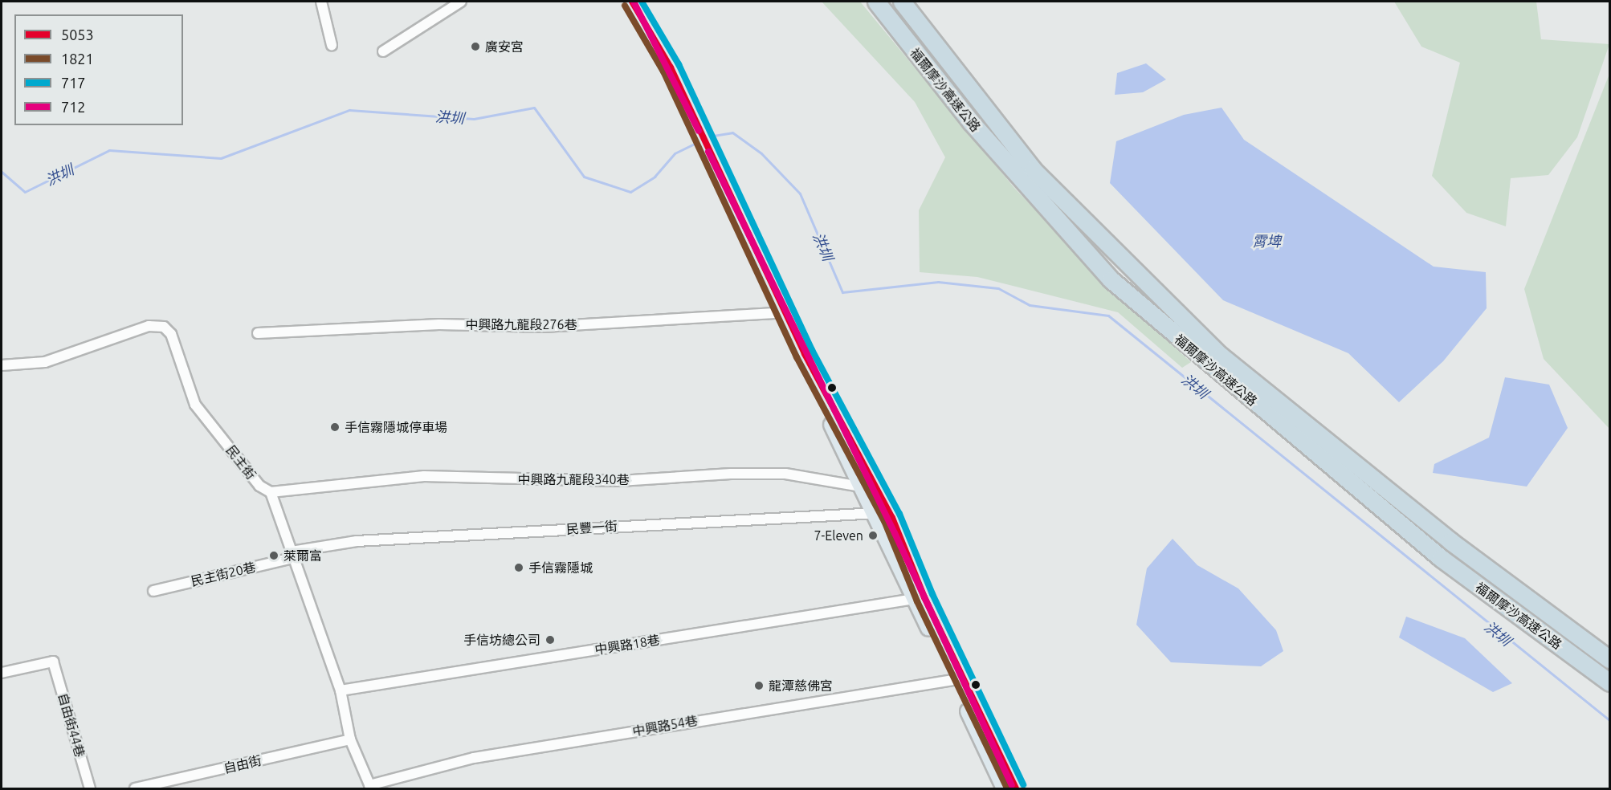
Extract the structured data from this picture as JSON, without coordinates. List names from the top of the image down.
{
  "streets": {
    "highway": ["福爾摩沙高速公路"],
    "street": [
      "中興路九龍段276巷",
      "民主街",
      "中興路九龍段340巷",
      "民豐一街",
      "民主街20巷",
      "中興路18巷",
      "自由街44巷",
      "中興路54巷",
      "自由街"
    ]
  },
  "crossings": [
    ["民主街", "中興路九龍段340巷"],
    ["民豐一街", "民主街20巷"]
  ],
  "water": ["洪圳", "霄埤"],
  "places": [
    "廣安宮",
    "手信霧隱城停車場",
    "7-Eleven",
    "萊爾富",
    "手信霧隱城",
    "手信坊總公司",
    "龍潭慈佛宮"
  ],
  "lines": [
    "transit line 5053",
    "transit line 717",
    "transit line 712",
    "transit line 1821"
  ],
  "legend": [
    "5053",
    "1821",
    "717",
    "712"
  ]
}
